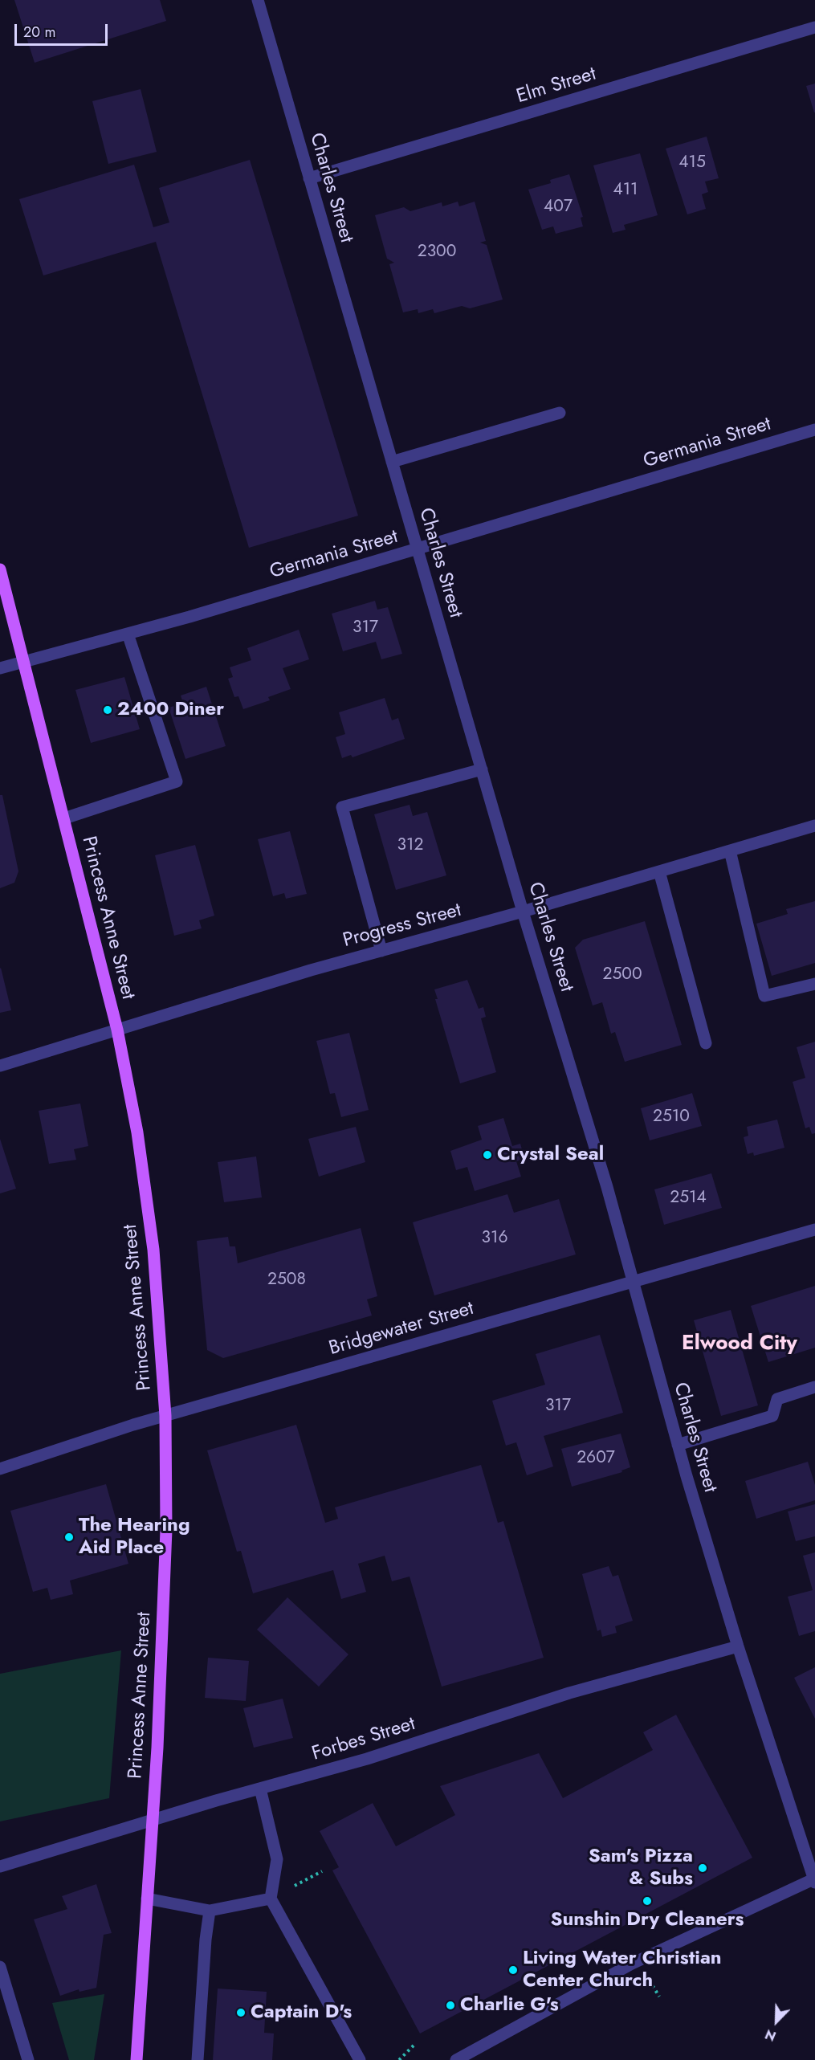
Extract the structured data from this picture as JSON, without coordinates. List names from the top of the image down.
{
  "streets": {
    "main road": ["Princess Anne Street"],
    "street": [
      "Elm Street",
      "Charles Street",
      "Germania Street",
      "Progress Street",
      "Bridgewater Street",
      "Forbes Street"
    ]
  },
  "crossings": [
    ["Elm Street", "Charles Street"],
    ["Charles Street", "Germania Street"],
    ["Charles Street", "Progress Street"],
    ["Charles Street", "Bridgewater Street"],
    ["Charles Street", "Forbes Street"],
    ["Germania Street", "Princess Anne Street"],
    ["Princess Anne Street", "Progress Street"],
    ["Princess Anne Street", "Bridgewater Street"],
    ["Princess Anne Street", "Forbes Street"]
  ],
  "districts": ["Elwood City"],
  "places": [
    "2400 Diner",
    "Crystal Seal",
    "The Hearing Aid Place",
    "Sam's Pizza & Subs",
    "Sunshin Dry Cleaners",
    "Living Water Christian Center Church",
    "Charlie G's",
    "Captain D's"
  ],
  "house_numbers": [
    "415",
    "411",
    "407",
    "2300",
    "317",
    "312",
    "2500",
    "2510",
    "2514",
    "316",
    "2508",
    "317",
    "2607"
  ],
  "scale_bar": "20 m",
  "north": "bottom left"
}
